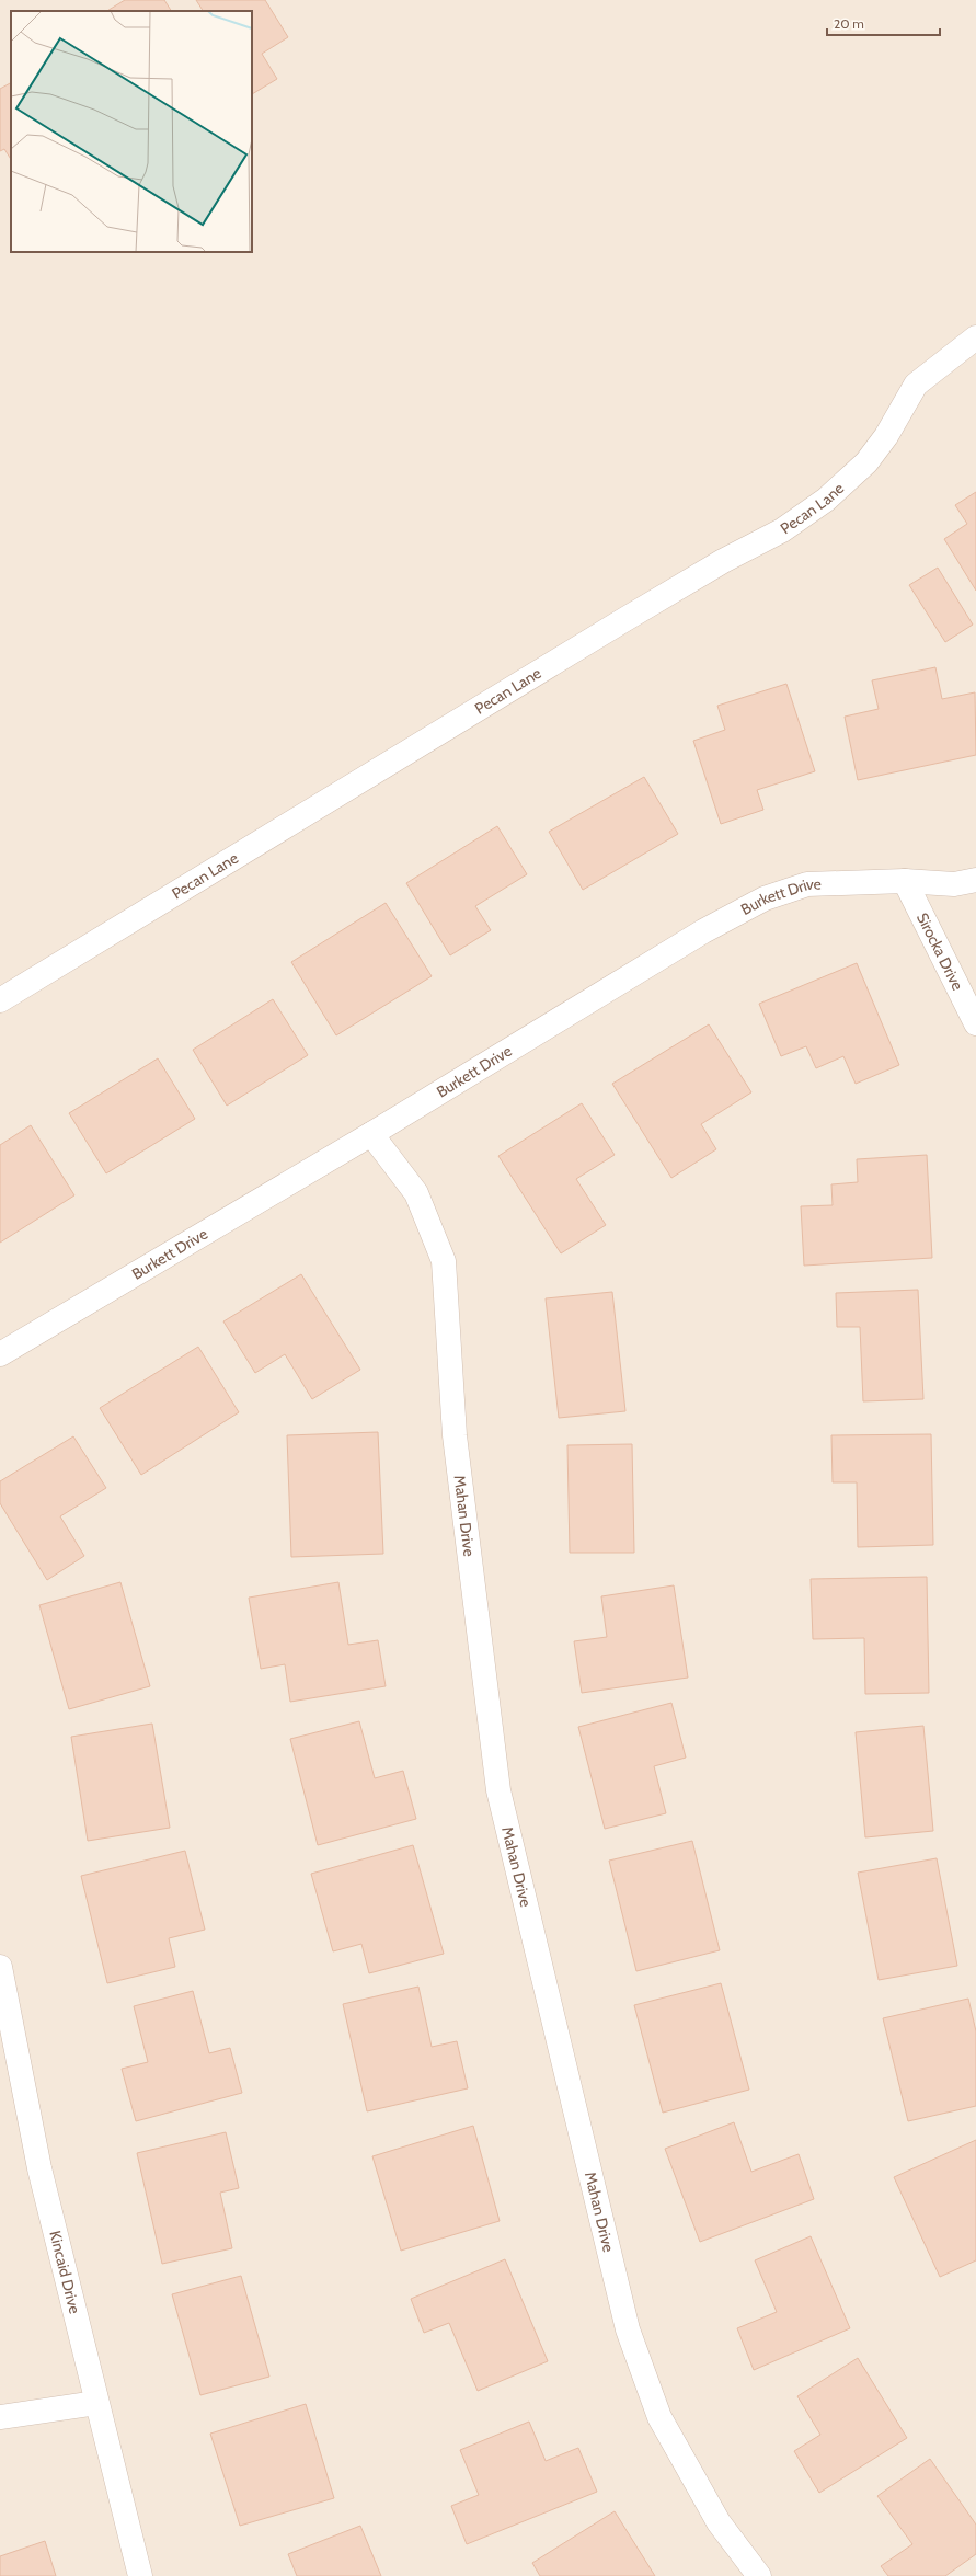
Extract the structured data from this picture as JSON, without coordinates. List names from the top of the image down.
{
  "streets": {
    "street": [
      "Pecan Lane",
      "Burkett Drive",
      "Sirocka Drive",
      "Mahan Drive",
      "Kincaid Drive"
    ]
  },
  "crossings": [
    ["Burkett Drive", "Sirocka Drive"],
    ["Burkett Drive", "Mahan Drive"]
  ],
  "scale_bar": "20 m"
}
